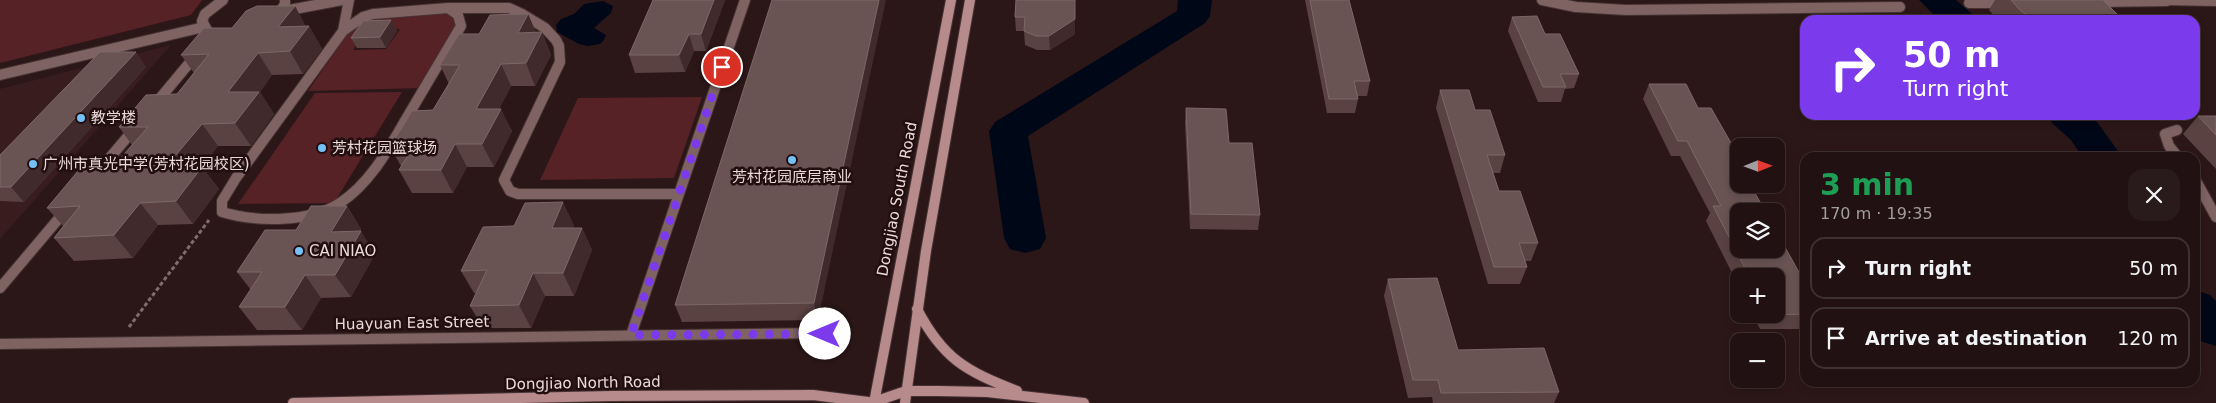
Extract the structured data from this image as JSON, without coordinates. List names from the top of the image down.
{
  "streets": {
    "street": ["Dongjiao South Road", "Huayuan East Street", "Dongjiao North Road"]
  },
  "crossings": [
    ["Dongjiao South Road", "Dongjiao North Road"]
  ],
  "places": [
    "教学楼",
    "芳村花园篮球场",
    "芳村花园底层商业",
    "广州市真光中学(芳村花园校区)",
    "CAI NIAO"
  ],
  "north": "right",
  "page": {
    "turn": ["50 m", "Turn right"],
    "map_buttons": ["+", "−"],
    "heading": ["3 min", "170 m · 19:35"],
    "list": [
      {
        "name": "Turn right",
        "value": "50 m"
      },
      {
        "name": "Arrive at destination",
        "value": "120 m"
      }
    ]
  }
}
